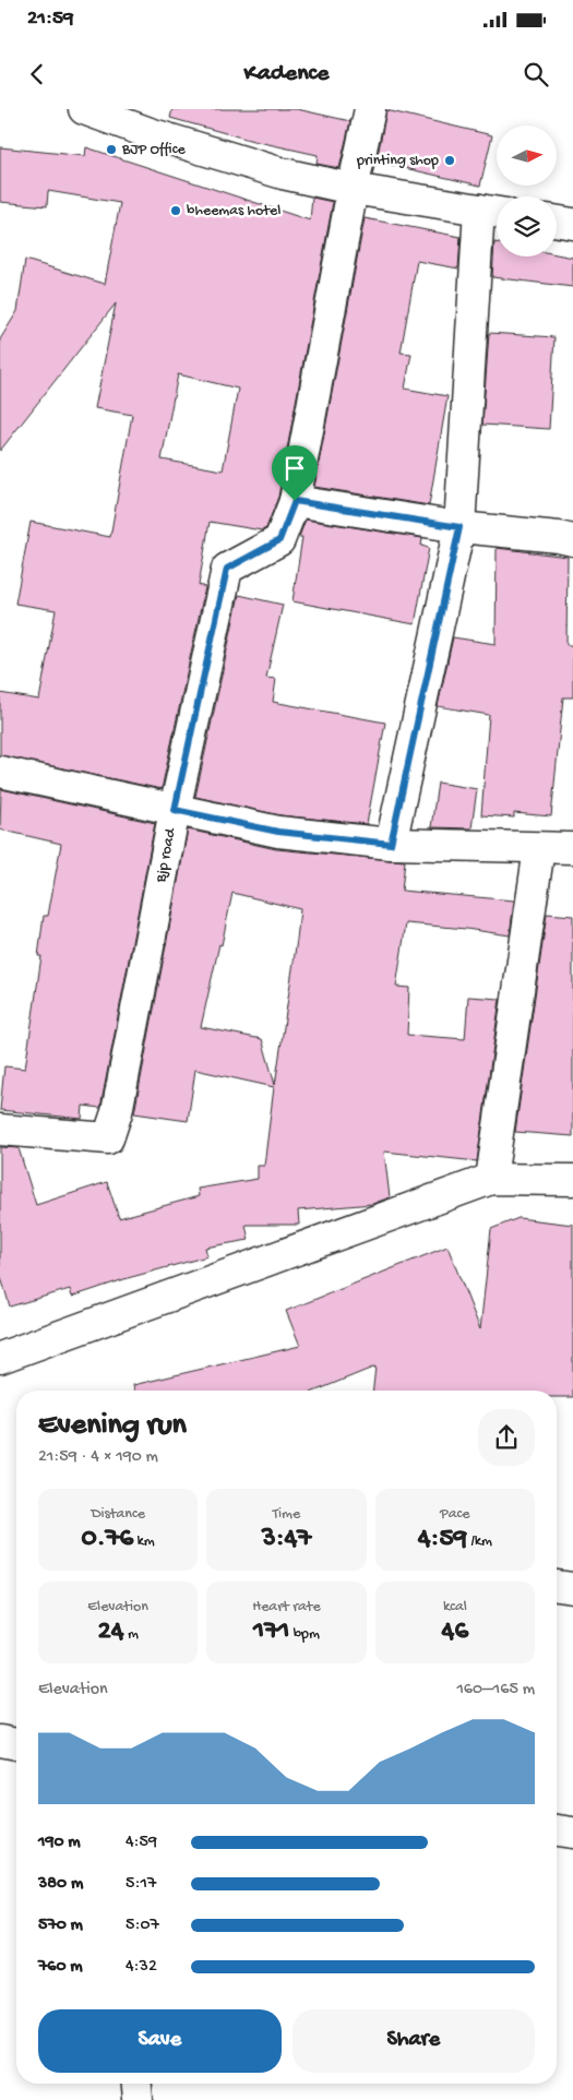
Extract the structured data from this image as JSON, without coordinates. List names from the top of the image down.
{
  "streets": {
    "street": ["Bjp road"]
  },
  "places": ["BJP Office", "printing shop", "bheemas hotel"],
  "north": "right",
  "page": {
    "status": "21:59",
    "header": "Kadence",
    "heading": ["Evening run", "21:59 · 4 × 190 m"],
    "stats": [
      ["Distance", "0.76 km"],
      ["Time", "3:47"],
      ["Pace", "4:59 /km"],
      ["Elevation", "24 m"],
      ["Heart rate", "171 bpm"],
      ["kcal", "46"]
    ],
    "chart": ["Elevation", "160–165 m"],
    "list": [
      {
        "name": "190 m",
        "note": "4:59"
      },
      {
        "name": "380 m",
        "note": "5:17"
      },
      {
        "name": "570 m",
        "note": "5:07"
      },
      {
        "name": "760 m",
        "note": "4:32"
      }
    ],
    "buttons": ["Save", "Share"]
  }
}
